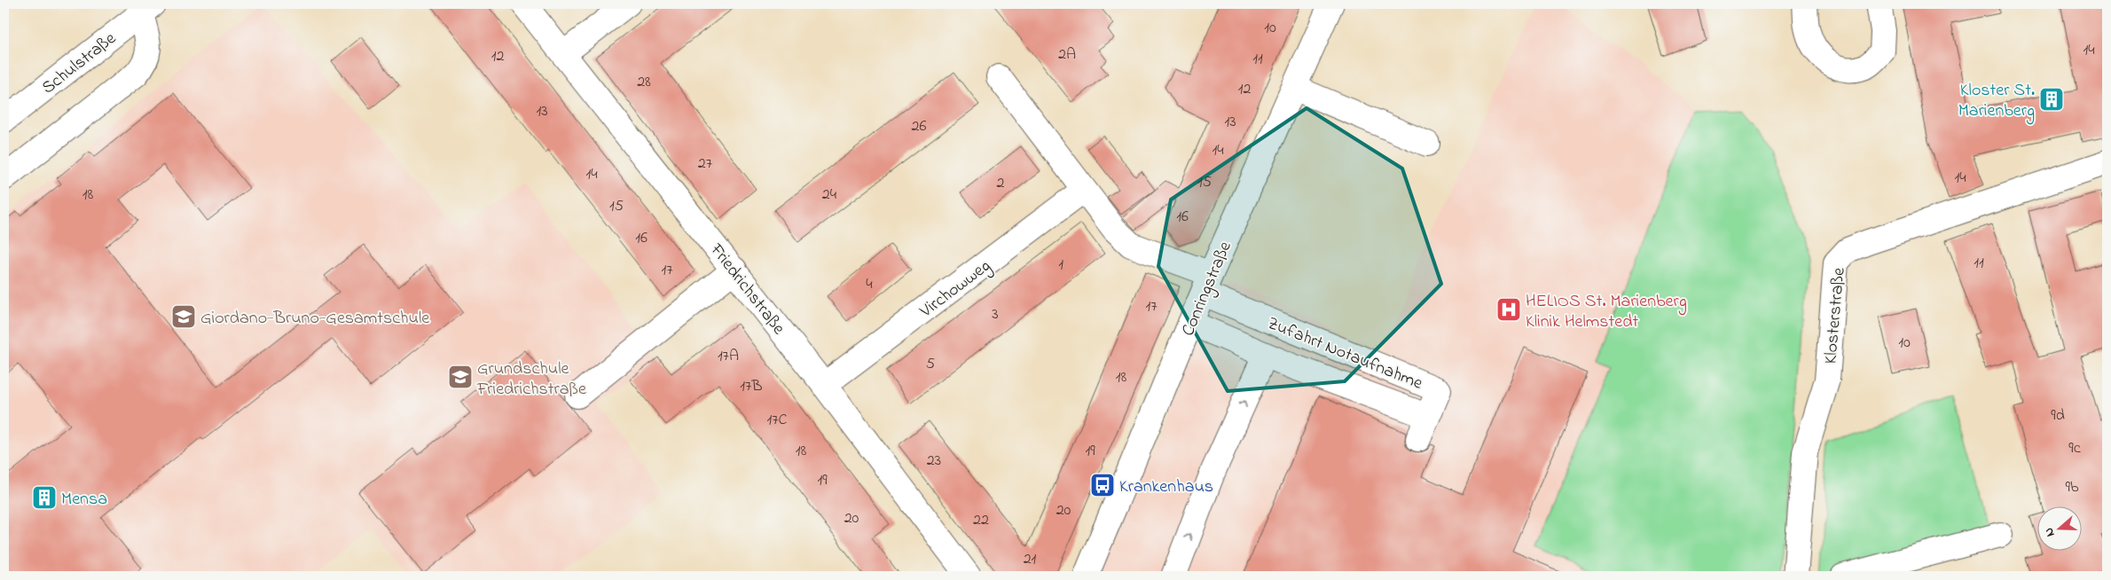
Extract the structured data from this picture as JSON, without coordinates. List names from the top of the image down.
{
  "streets": {
    "street": [
      "Schulstraße",
      "Virchowweg",
      "Friedrichstraße",
      "Conringstraße",
      "Klosterstraße",
      "Zufahrt Notaufnahme"
    ]
  },
  "crossings": [
    ["Virchowweg", "Friedrichstraße"],
    ["Conringstraße", "Zufahrt Notaufnahme"]
  ],
  "places": {
    "building": ["Kloster St. Marienberg", "Mensa"],
    "hospital": ["HELIOS St. Marienberg Klinik Helmstedt"],
    "school or university": ["Giordano-Bruno-Gesamtschule", "Grundschule Friedrichstraße"],
    "bus stop": ["Krankenhaus"]
  },
  "house_numbers": [
    "10",
    "14",
    "2A",
    "12",
    "11",
    "28",
    "12",
    "13",
    "13",
    "26",
    "14",
    "27",
    "14",
    "14",
    "15",
    "2",
    "18",
    "24",
    "15",
    "16",
    "16",
    "11",
    "1",
    "17",
    "4",
    "17",
    "3",
    "10",
    "17A",
    "5",
    "18",
    "17B",
    "9d",
    "17C",
    "9c",
    "18",
    "19",
    "23",
    "19",
    "9b",
    "20",
    "20",
    "22",
    "21"
  ],
  "north": "left"
}
